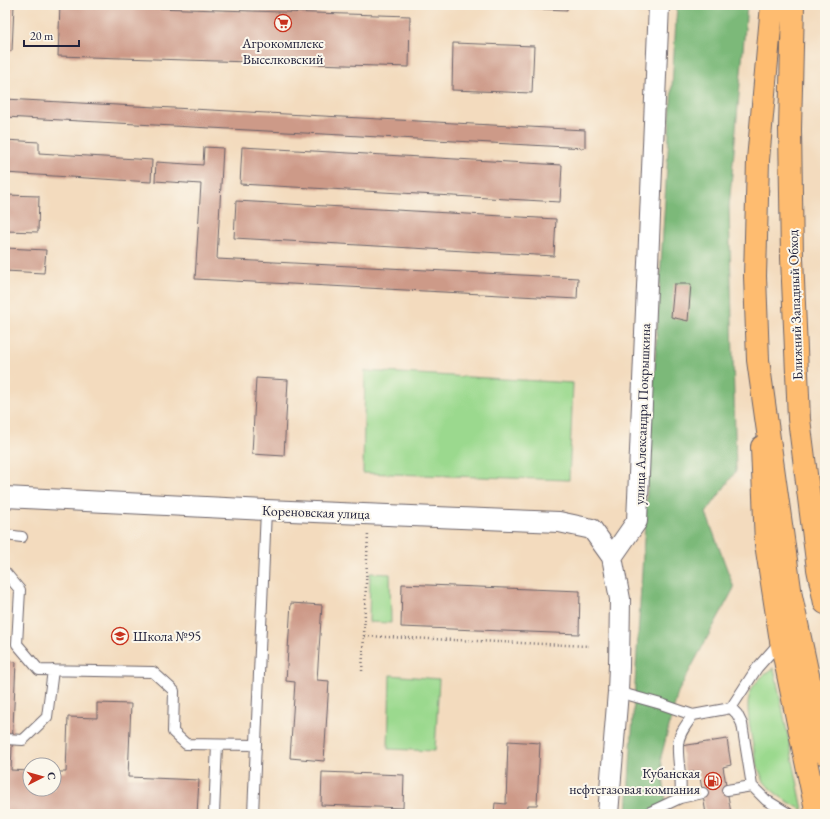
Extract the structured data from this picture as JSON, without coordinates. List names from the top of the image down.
{
  "streets": {
    "main road": ["Ближний Западный Обход"],
    "street": ["улица Александра Покрышкина", "Кореновская улица"]
  },
  "crossings": [
    ["улица Александра Покрышкина", "Кореновская улица"]
  ],
  "places": {
    "supermarket": ["Агрокомплекс Выселковский"],
    "school or university": ["Школа №95"],
    "fuel station": ["Кубанская нефтегазовая компания"]
  },
  "scale_bar": "20 m",
  "north": "right"
}
